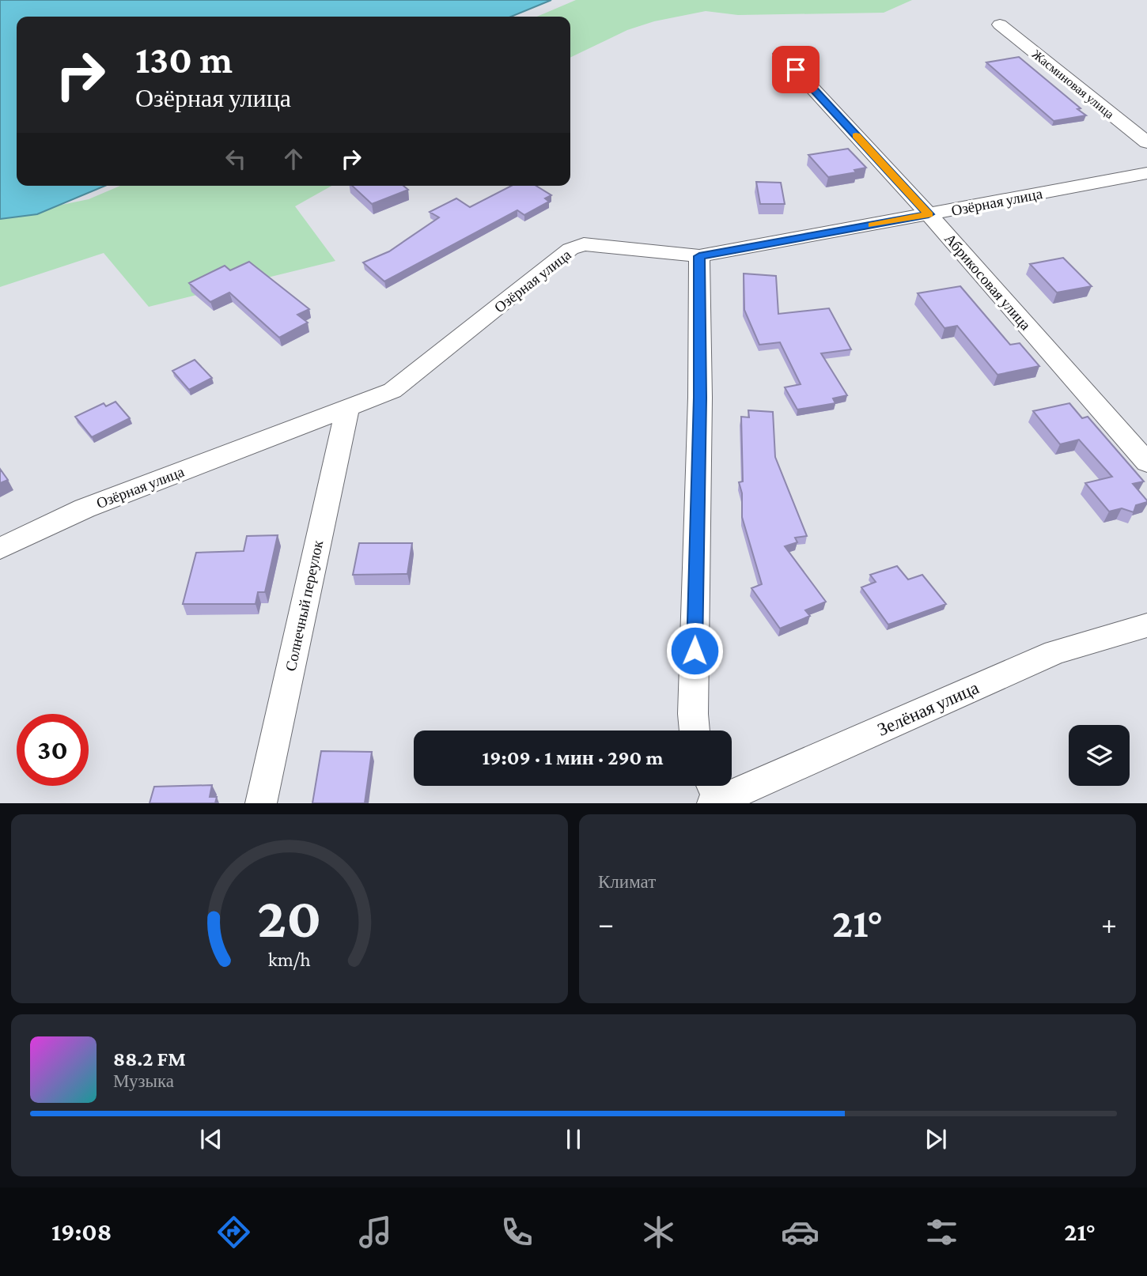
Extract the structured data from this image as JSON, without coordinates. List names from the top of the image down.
{
  "streets": {
    "street": [
      "Жасминовая улица",
      "Озёрная улица",
      "Абрикосовая улица",
      "Солнечный переулок",
      "Зелёная улица"
    ]
  },
  "crossings": [
    ["Озёрная улица", "Абрикосовая улица"],
    ["Озёрная улица", "Солнечный переулок"]
  ],
  "page": {
    "turn": ["130 m", "Озёрная улица"],
    "limit": "30",
    "trip": "19:09 · 1 мин · 290 m",
    "tile": "Климат",
    "heat": ["−", "21°", "+"],
    "song": ["88.2 FM", "Музыка"],
    "tabs": ["19:08", "21°"],
    "gauge": ["20", "km/h"]
  }
}
